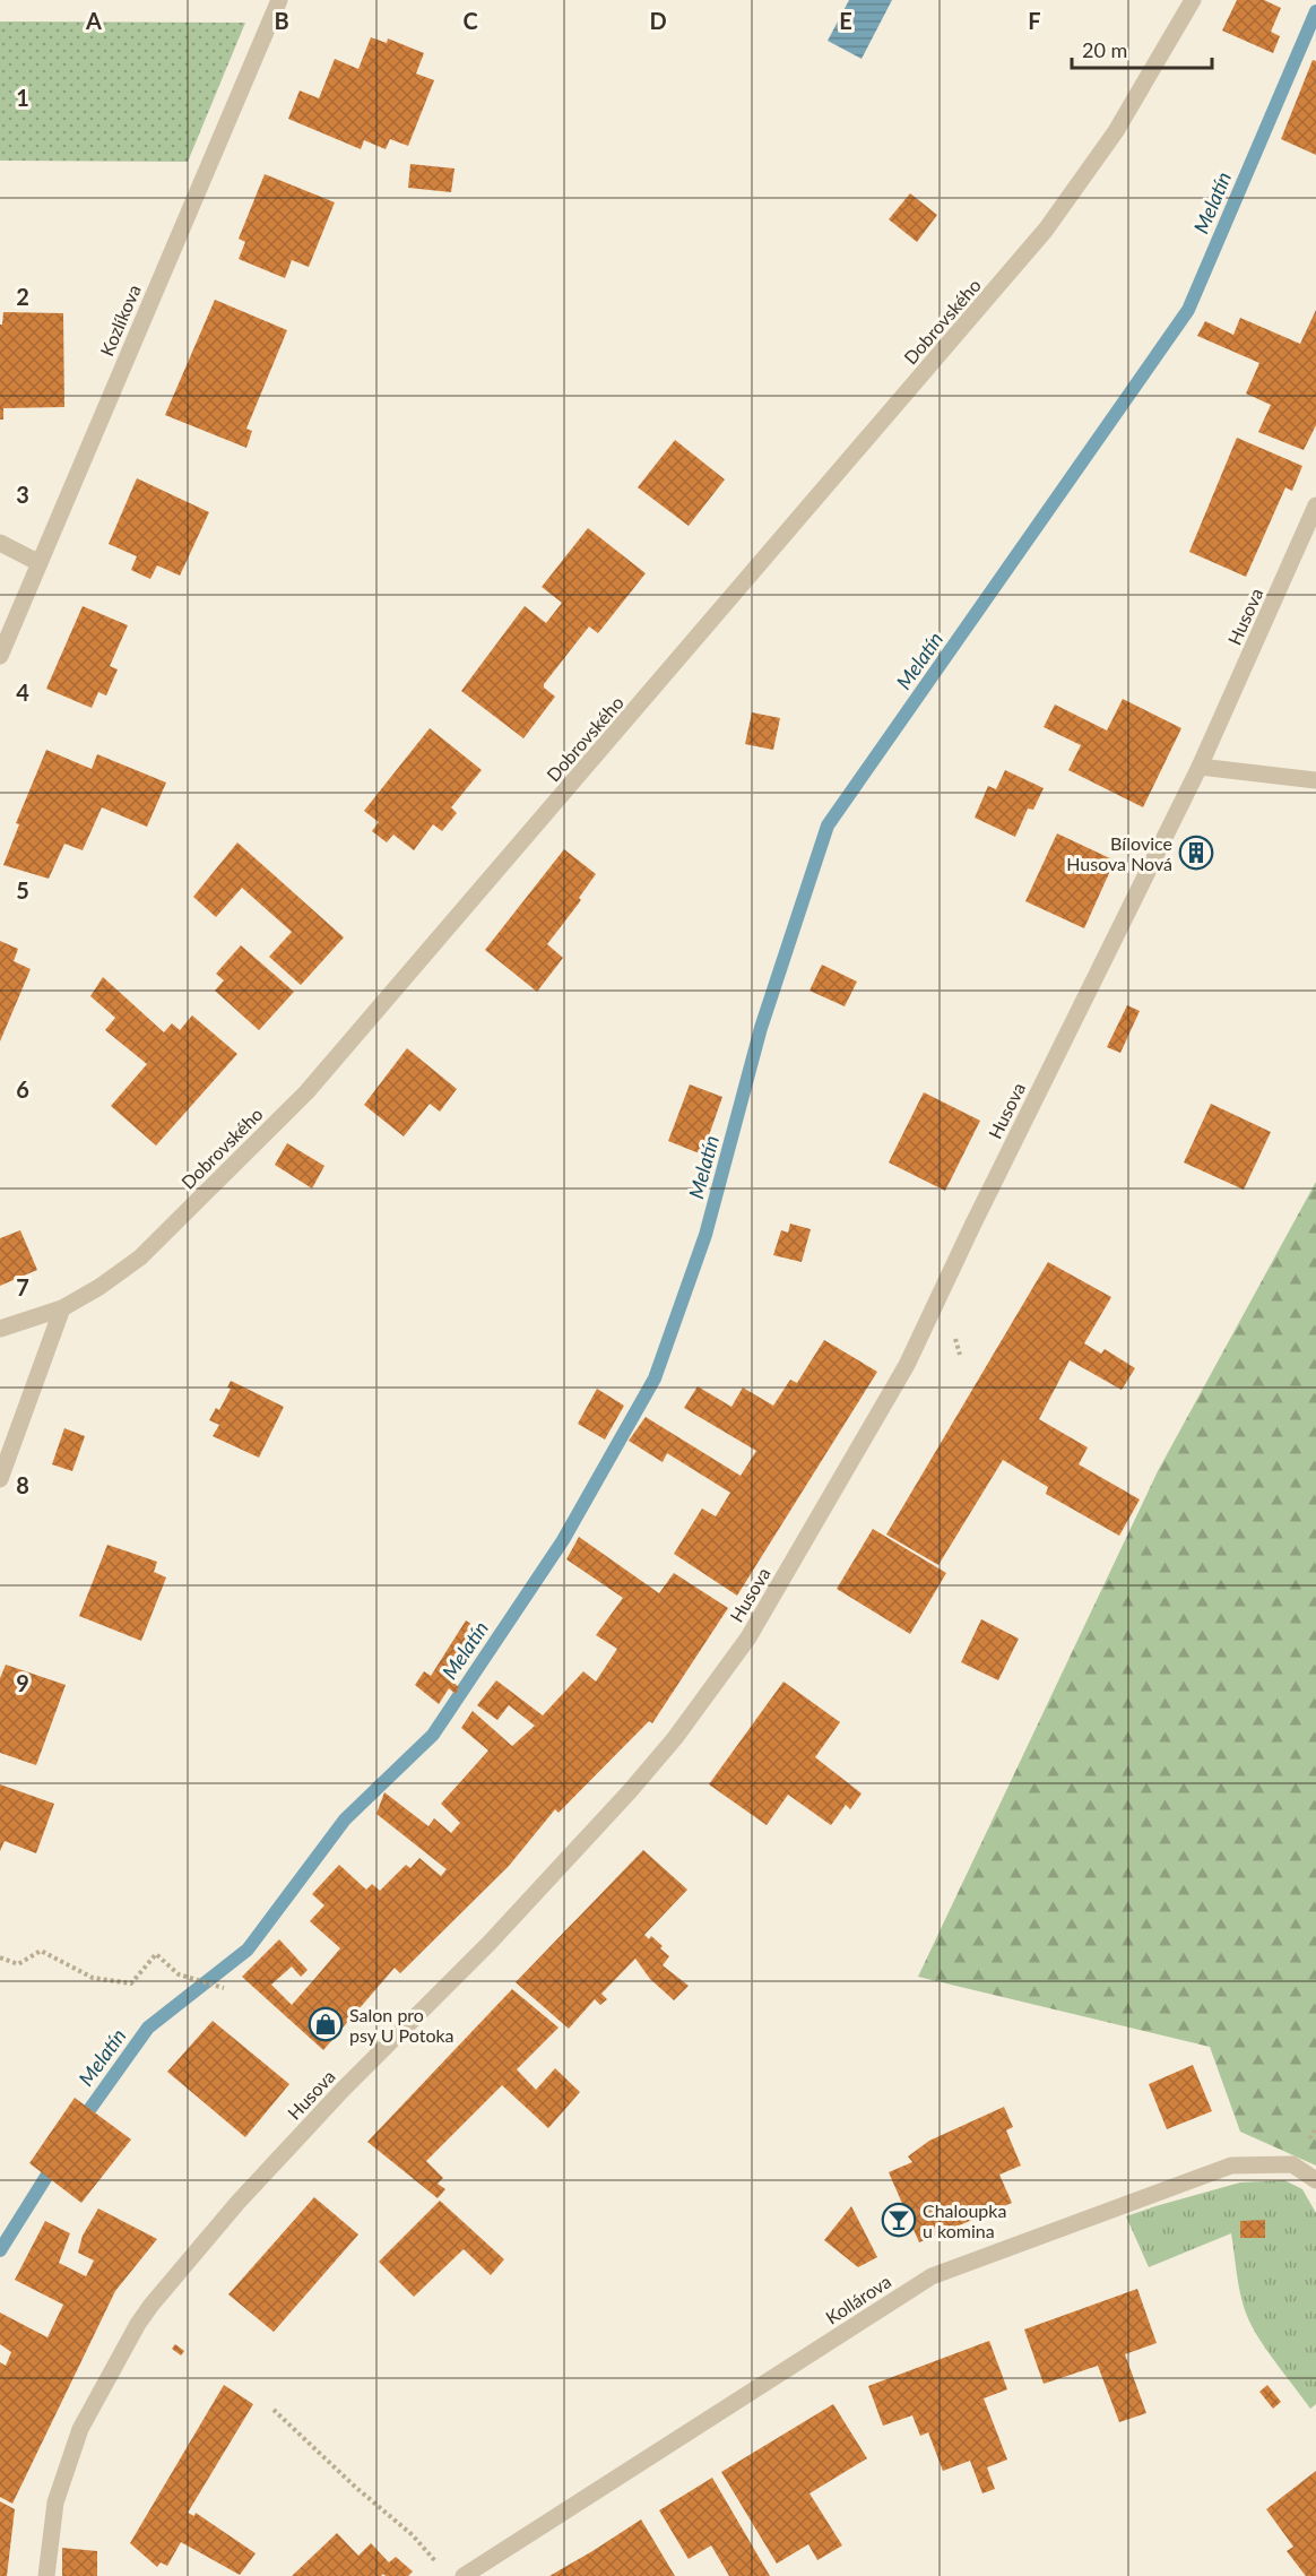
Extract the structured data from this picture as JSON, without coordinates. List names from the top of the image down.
{
  "streets": {
    "street": [
      "Kozlíkova",
      "Dobrovského",
      "Husova",
      "Kollárova"
    ]
  },
  "water": ["Melatín"],
  "places": {
    "building": ["Bílovice Husova Nová"],
    "shop": ["Salon pro psy U Potoka"],
    "bar": ["Chaloupka u komina"]
  },
  "scale_bar": "20 m",
  "grid": {
    "columns": [
      "A",
      "B",
      "C",
      "D",
      "E",
      "F"
    ],
    "rows": [
      "1",
      "2",
      "3",
      "4",
      "5",
      "6",
      "7",
      "8",
      "9"
    ]
  }
}
